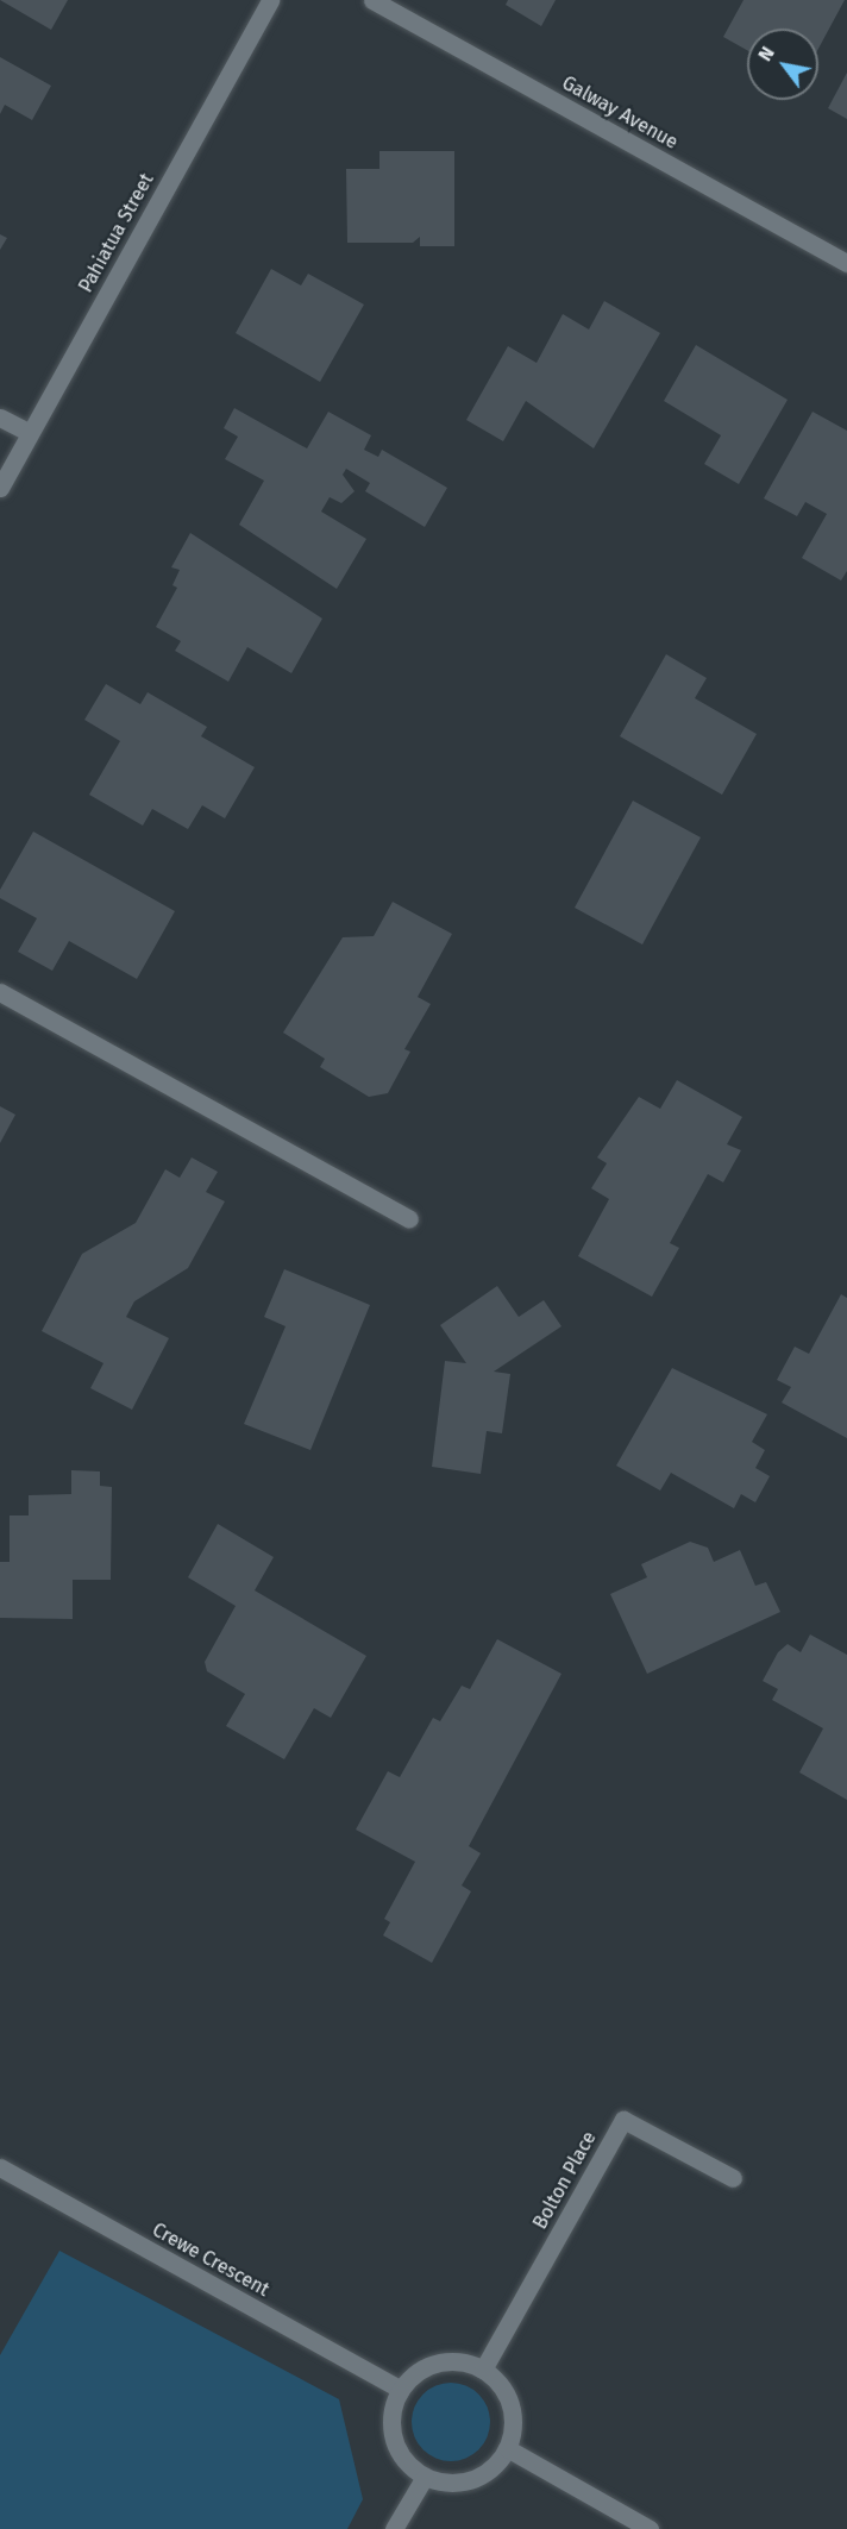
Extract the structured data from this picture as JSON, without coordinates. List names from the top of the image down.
{
  "streets": {
    "street": [
      "Galway Avenue",
      "Pahiatua Street",
      "Bolton Place",
      "Crewe Crescent"
    ]
  },
  "crossings": [
    ["Bolton Place", "Crewe Crescent"]
  ],
  "north": "top left"
}
